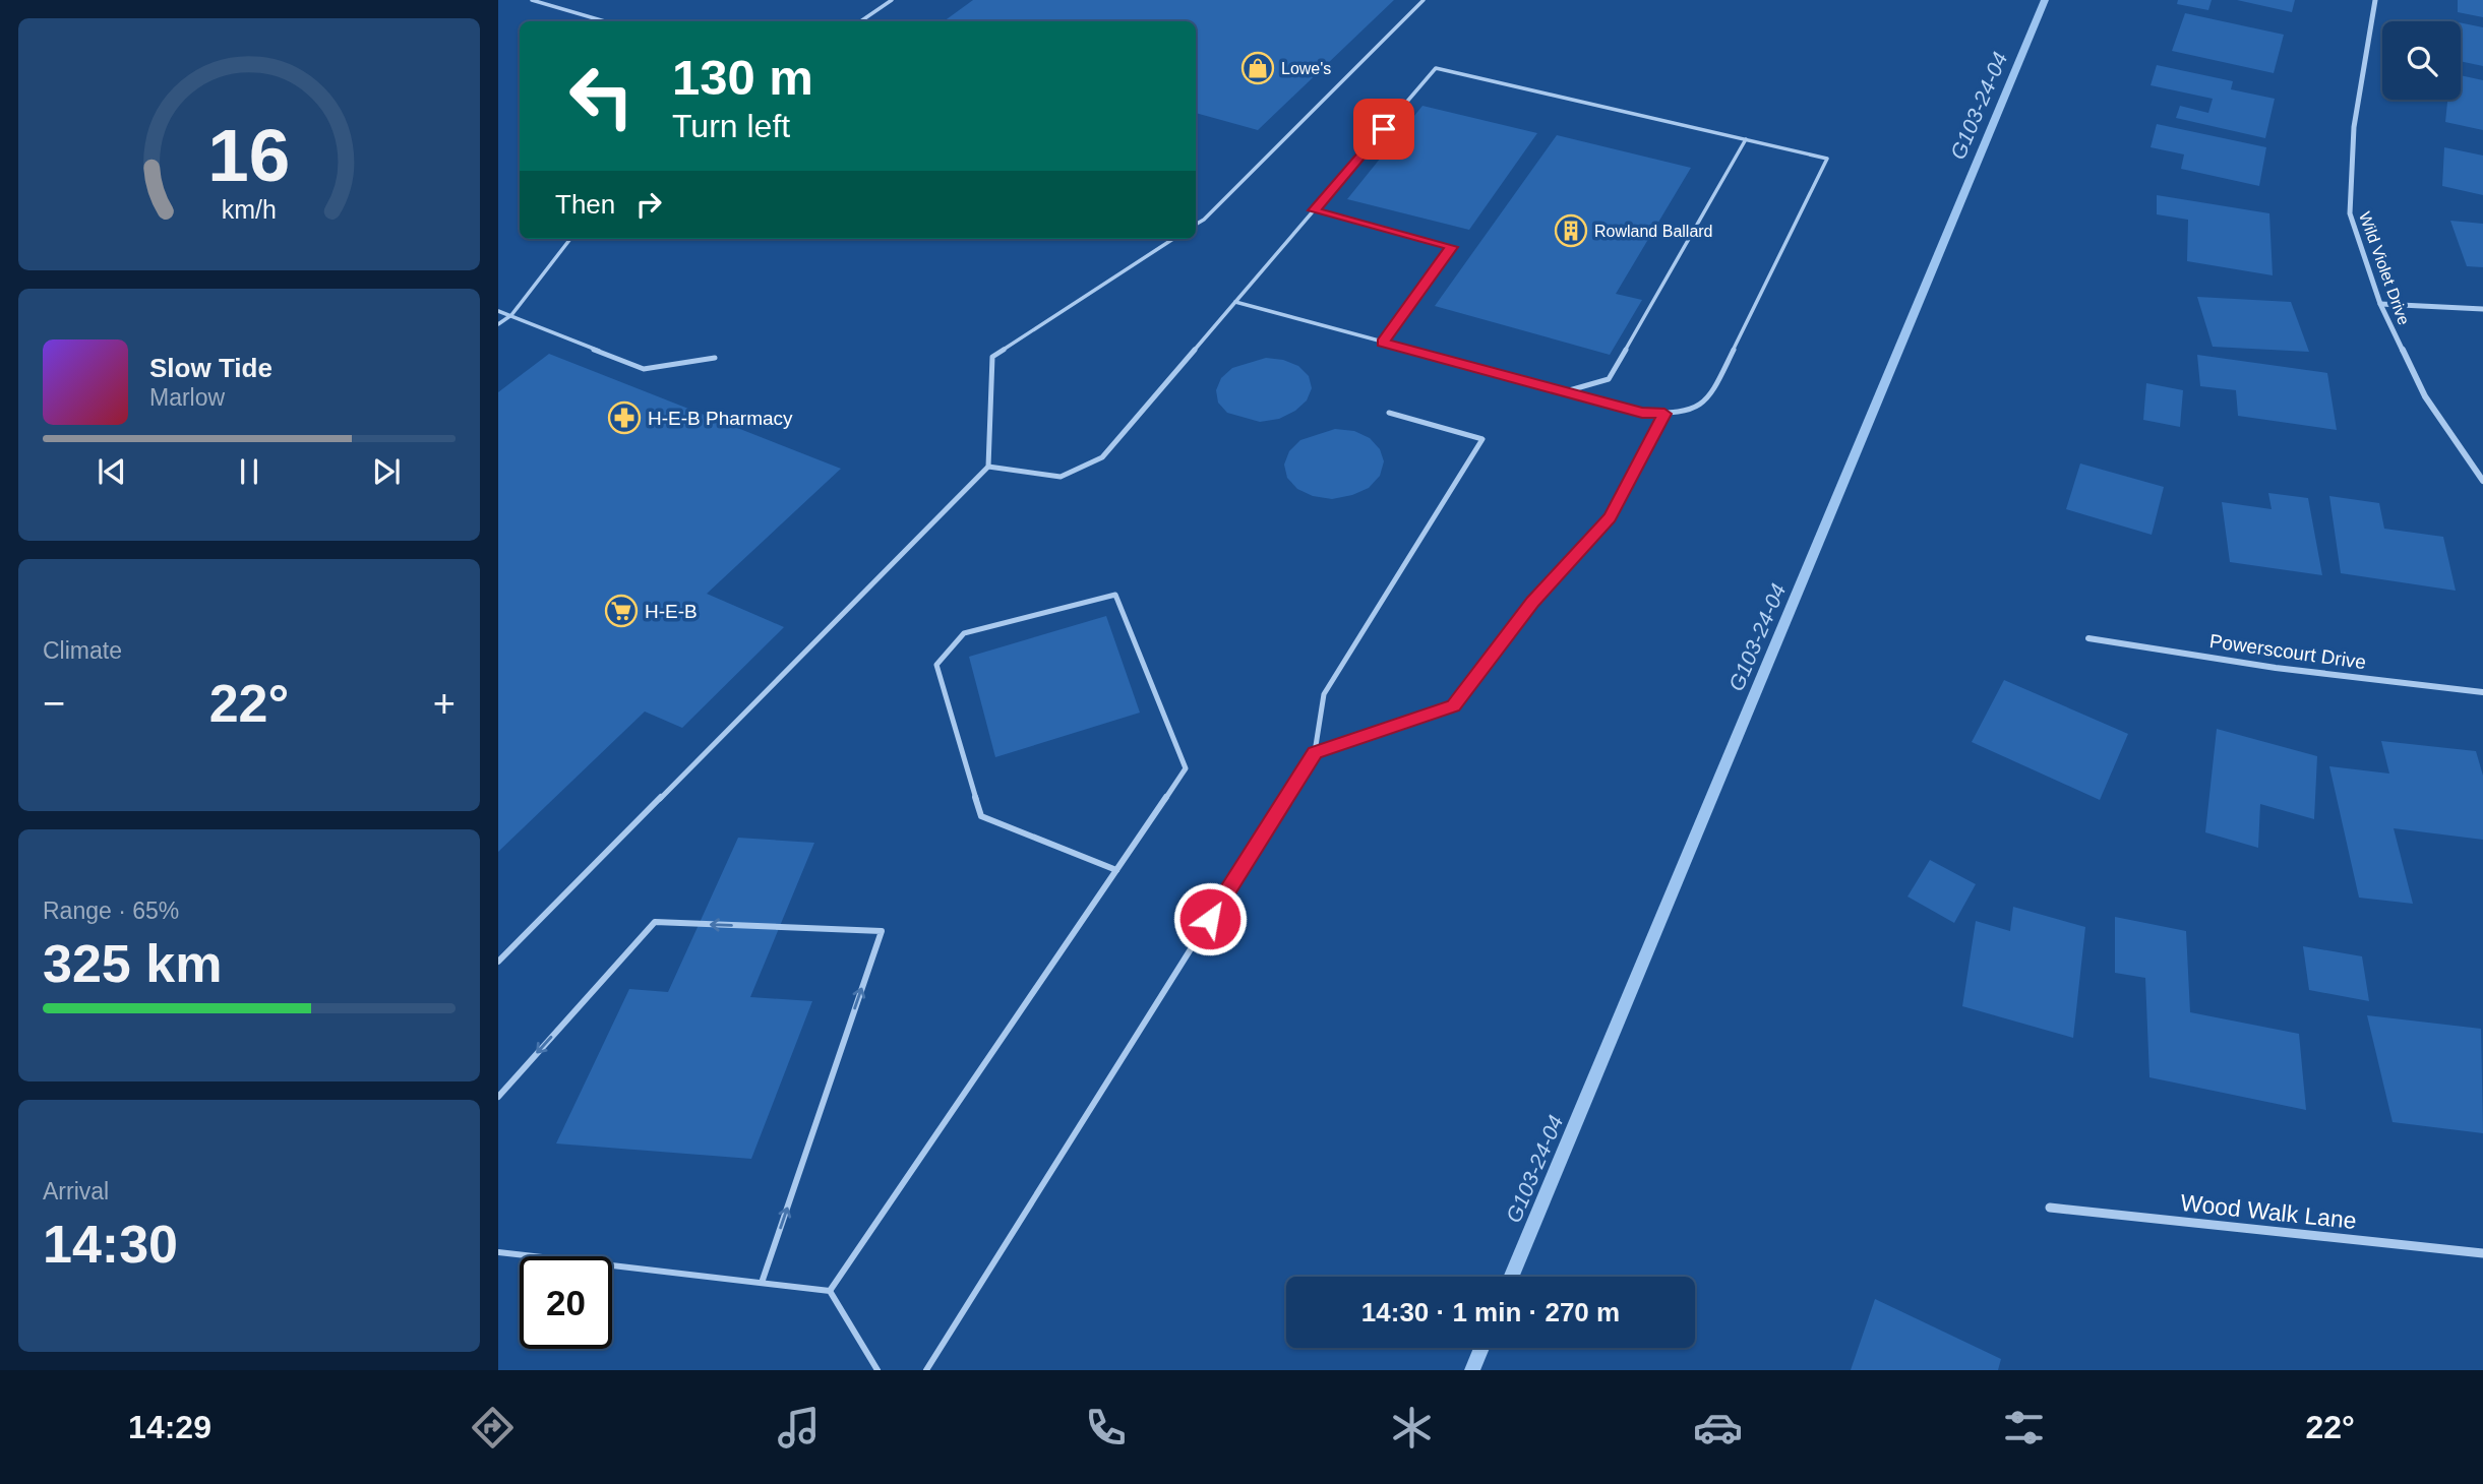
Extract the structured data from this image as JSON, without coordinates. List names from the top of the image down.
{
  "streets": {
    "street": ["Wild Violet Drive", "Powerscourt Drive", "Wood Walk Lane"]
  },
  "water": ["G103-24-04"],
  "places": {
    "shop": ["Lowe's"],
    "building": ["Rowland Ballard"],
    "pharmacy": ["H-E-B Pharmacy"],
    "supermarket": ["H-E-B"]
  },
  "page": {
    "turn": ["130 m", "Turn left"],
    "then": "Then",
    "song": ["Slow Tide", "Marlow"],
    "tile": [
      "Climate",
      ["Range · 65%", "325 km"],
      ["Arrival", "14:30"]
    ],
    "heat": ["−", "22°", "+"],
    "limit": "20",
    "trip": "14:30 · 1 min · 270 m",
    "tabs": ["14:29", "22°"],
    "gauge": ["16", "km/h"]
  }
}
